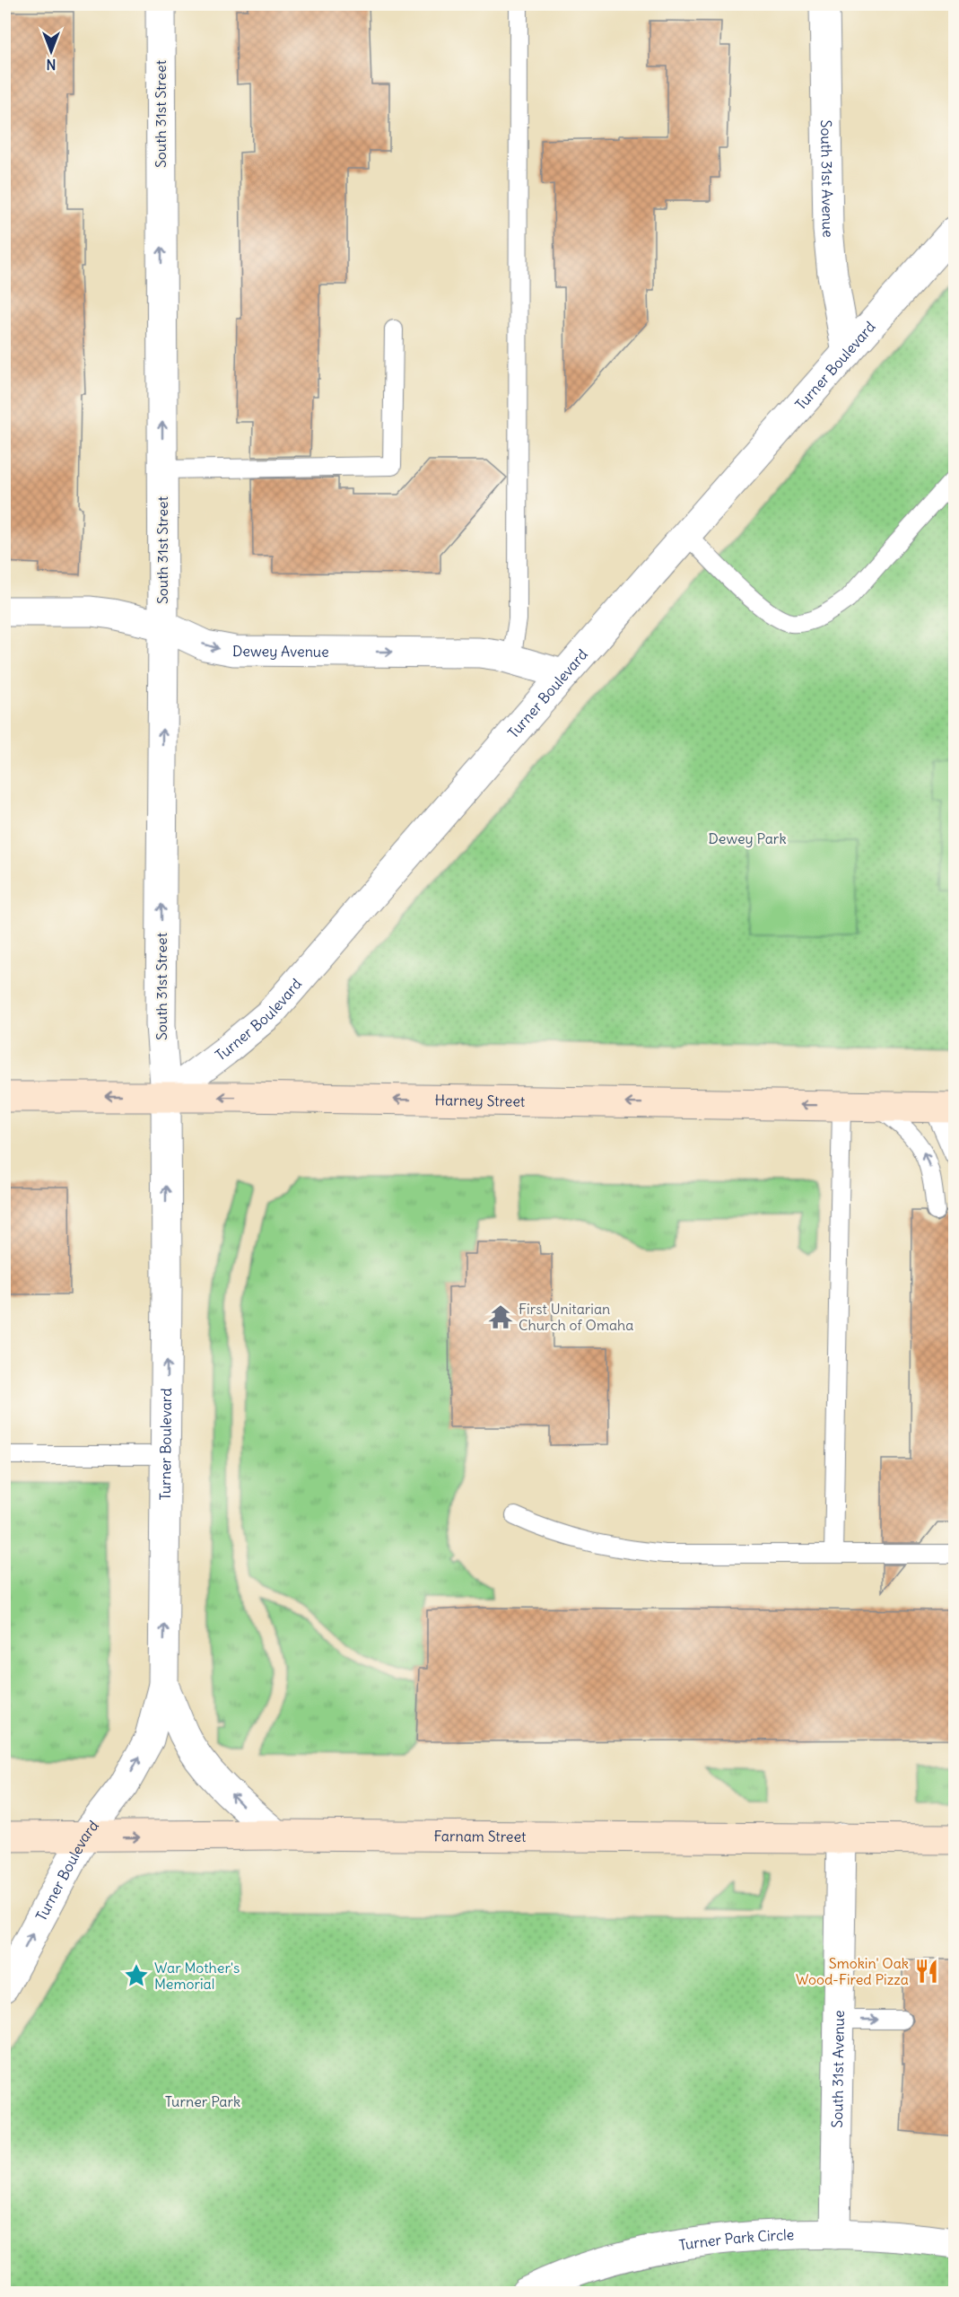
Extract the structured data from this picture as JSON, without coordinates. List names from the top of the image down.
{
  "streets": {
    "main road": ["Harney Street", "Farnam Street"],
    "street": [
      "South 31st Street",
      "South 31st Avenue",
      "Turner Boulevard",
      "Dewey Avenue",
      "Turner Park Circle"
    ]
  },
  "crossings": [
    ["South 31st Street", "Turner Boulevard"],
    ["South 31st Street", "Dewey Avenue"],
    ["South 31st Street", "Harney Street"],
    ["South 31st Avenue", "Turner Boulevard"],
    ["South 31st Avenue", "Farnam Street"],
    ["South 31st Avenue", "Turner Park Circle"],
    ["Turner Boulevard", "Dewey Avenue"],
    ["Turner Boulevard", "Harney Street"],
    ["Turner Boulevard", "Farnam Street"]
  ],
  "one_way": [
    "South 31st Street",
    "Turner Boulevard",
    "Dewey Avenue",
    "Harney Street"
  ],
  "parks": ["Dewey Park", "Turner Park"],
  "places": {
    "temple": ["First Unitarian Church of Omaha"],
    "restaurant": ["Smokin' Oak Wood-Fired Pizza"],
    "place": ["War Mother's Memorial"]
  },
  "north": "bottom"
}
